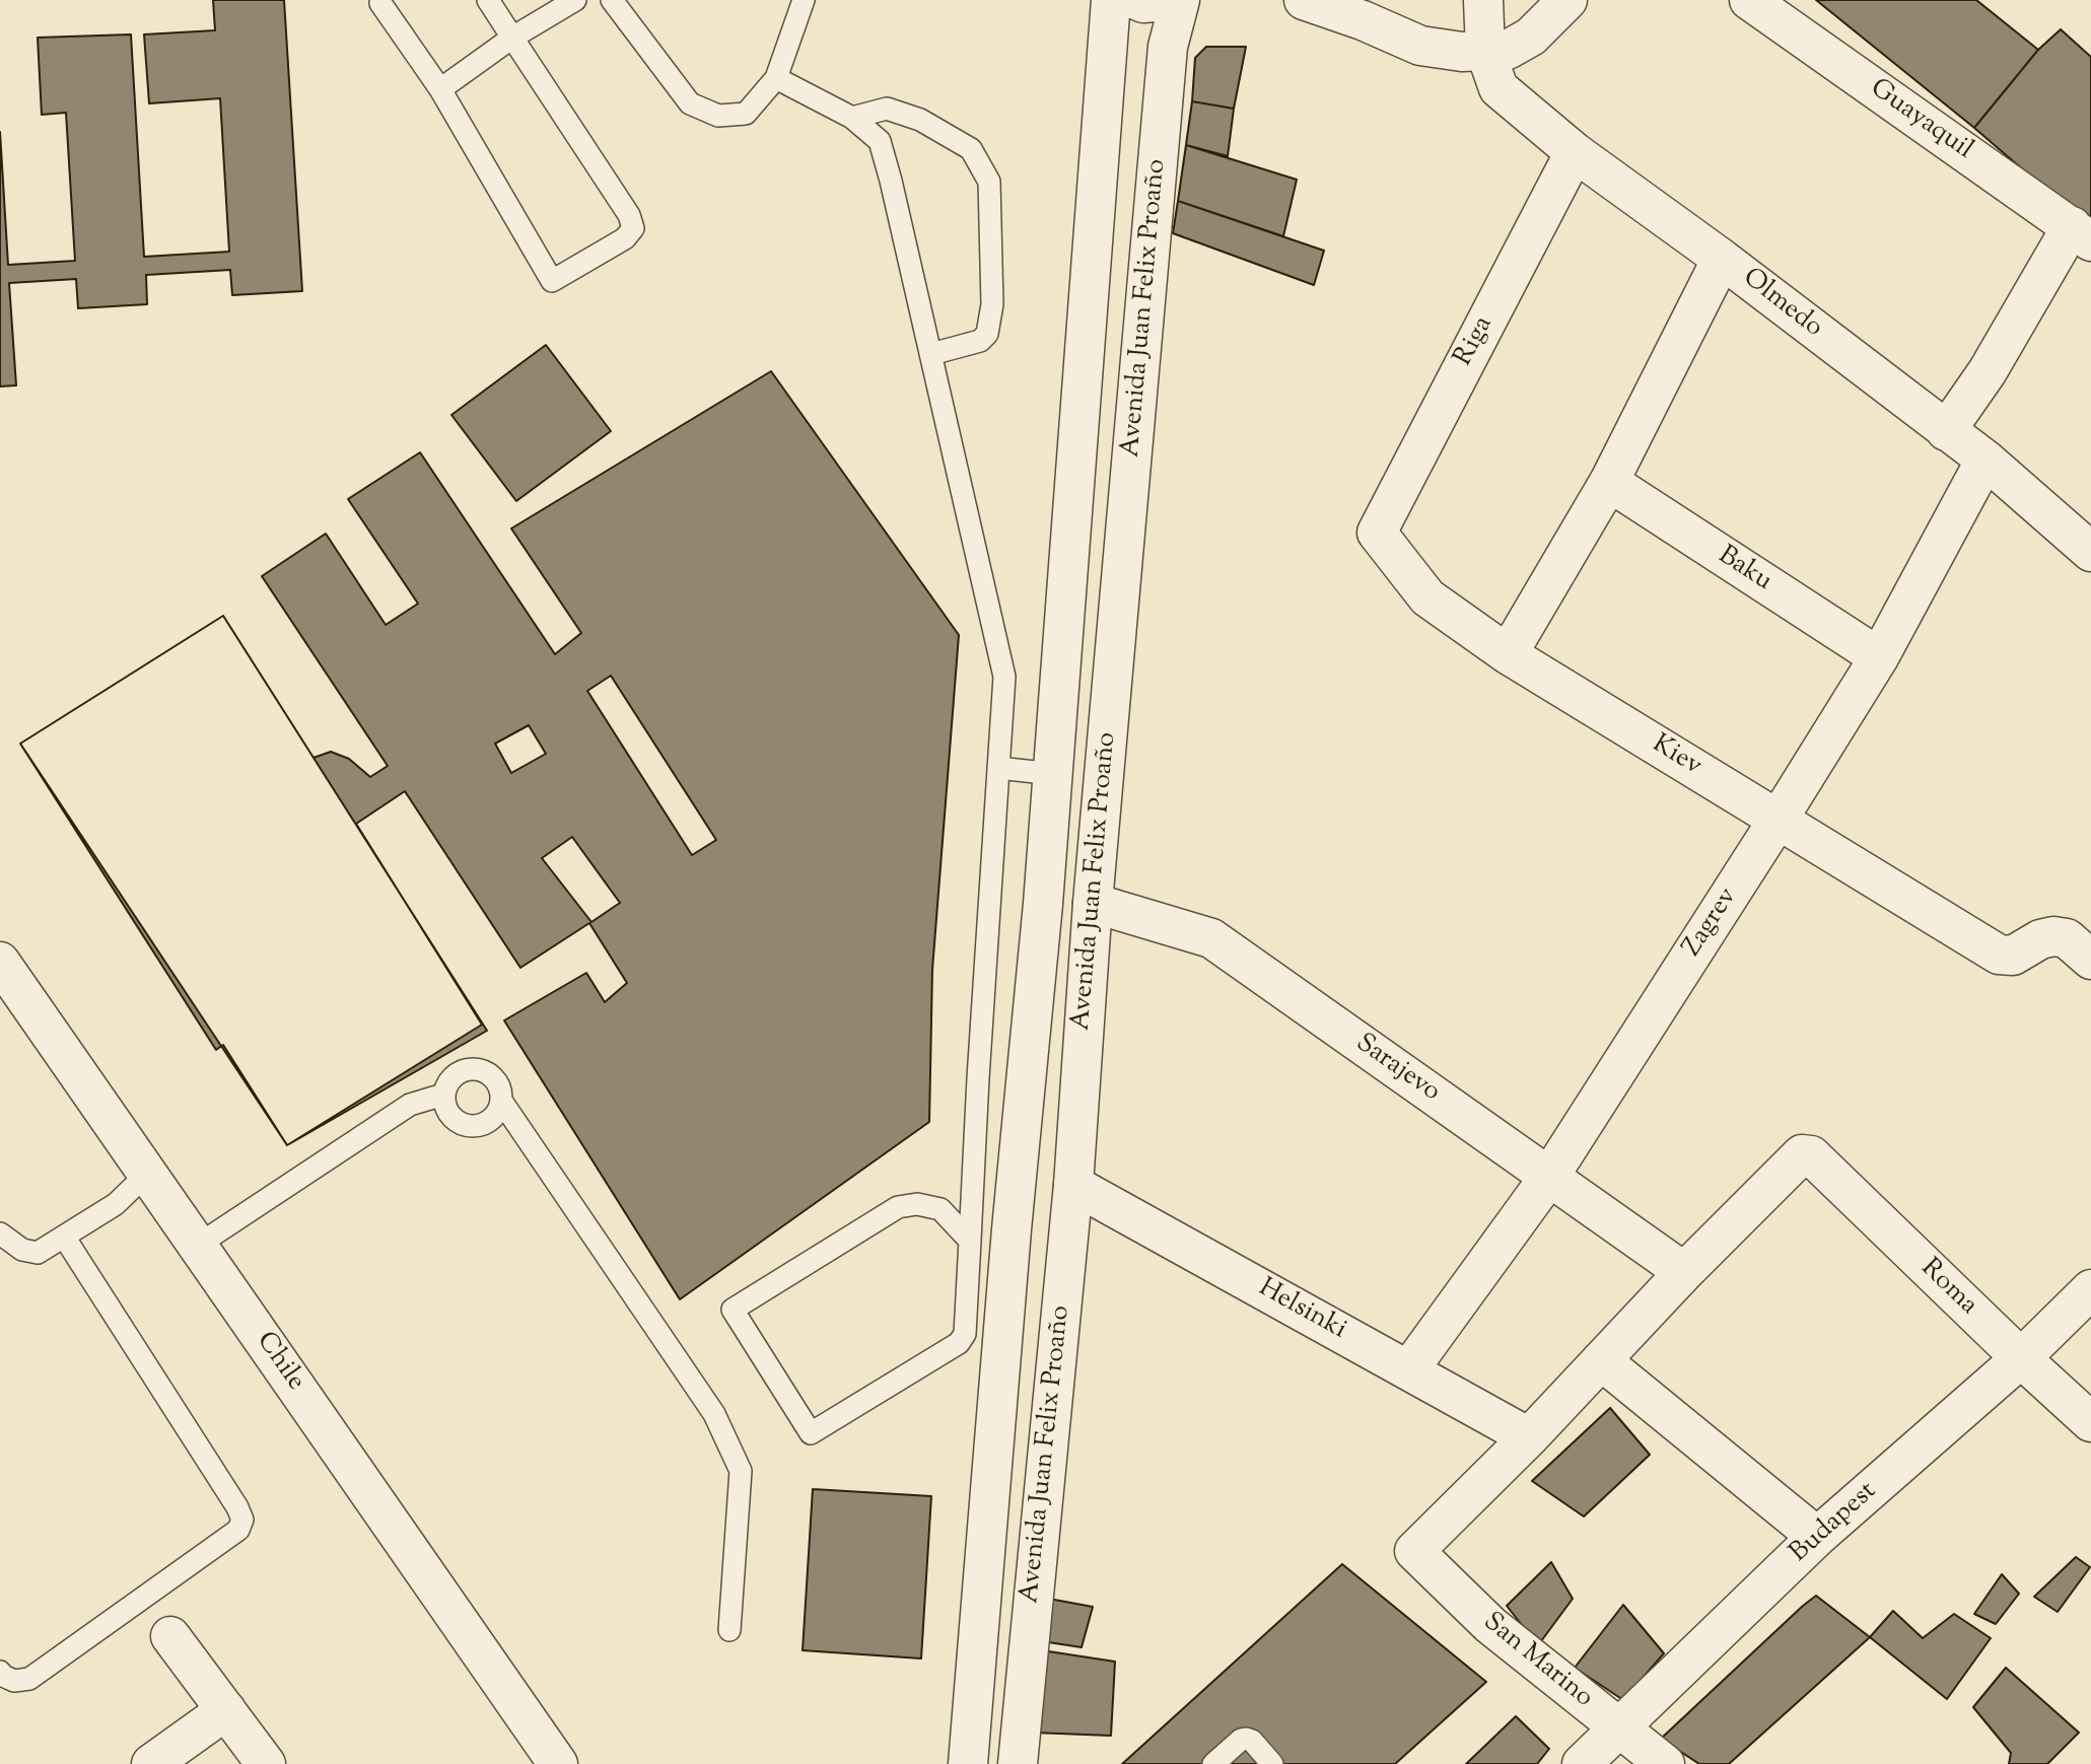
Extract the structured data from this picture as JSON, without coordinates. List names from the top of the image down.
{
  "streets": {
    "street": [
      "Guayaquil",
      "Olmedo",
      "Avenida Juan Felix Proaño",
      "Riga",
      "Baku",
      "Kiev",
      "Zagrev",
      "Sarajevo",
      "Roma",
      "Helsinki",
      "Chile",
      "Budapest",
      "San Marino"
    ]
  },
  "crossings": [
    ["Olmedo", "Riga"],
    ["Olmedo", "Zagrev"],
    ["Avenida Juan Felix Proaño", "Sarajevo"],
    ["Avenida Juan Felix Proaño", "Helsinki"],
    ["Riga", "Kiev"],
    ["Baku", "Zagrev"],
    ["Kiev", "Zagrev"],
    ["Zagrev", "Sarajevo"],
    ["Zagrev", "Helsinki"],
    ["Sarajevo", "Roma"],
    ["Roma", "Budapest"],
    ["Helsinki", "San Marino"],
    ["Budapest", "San Marino"]
  ]
}
